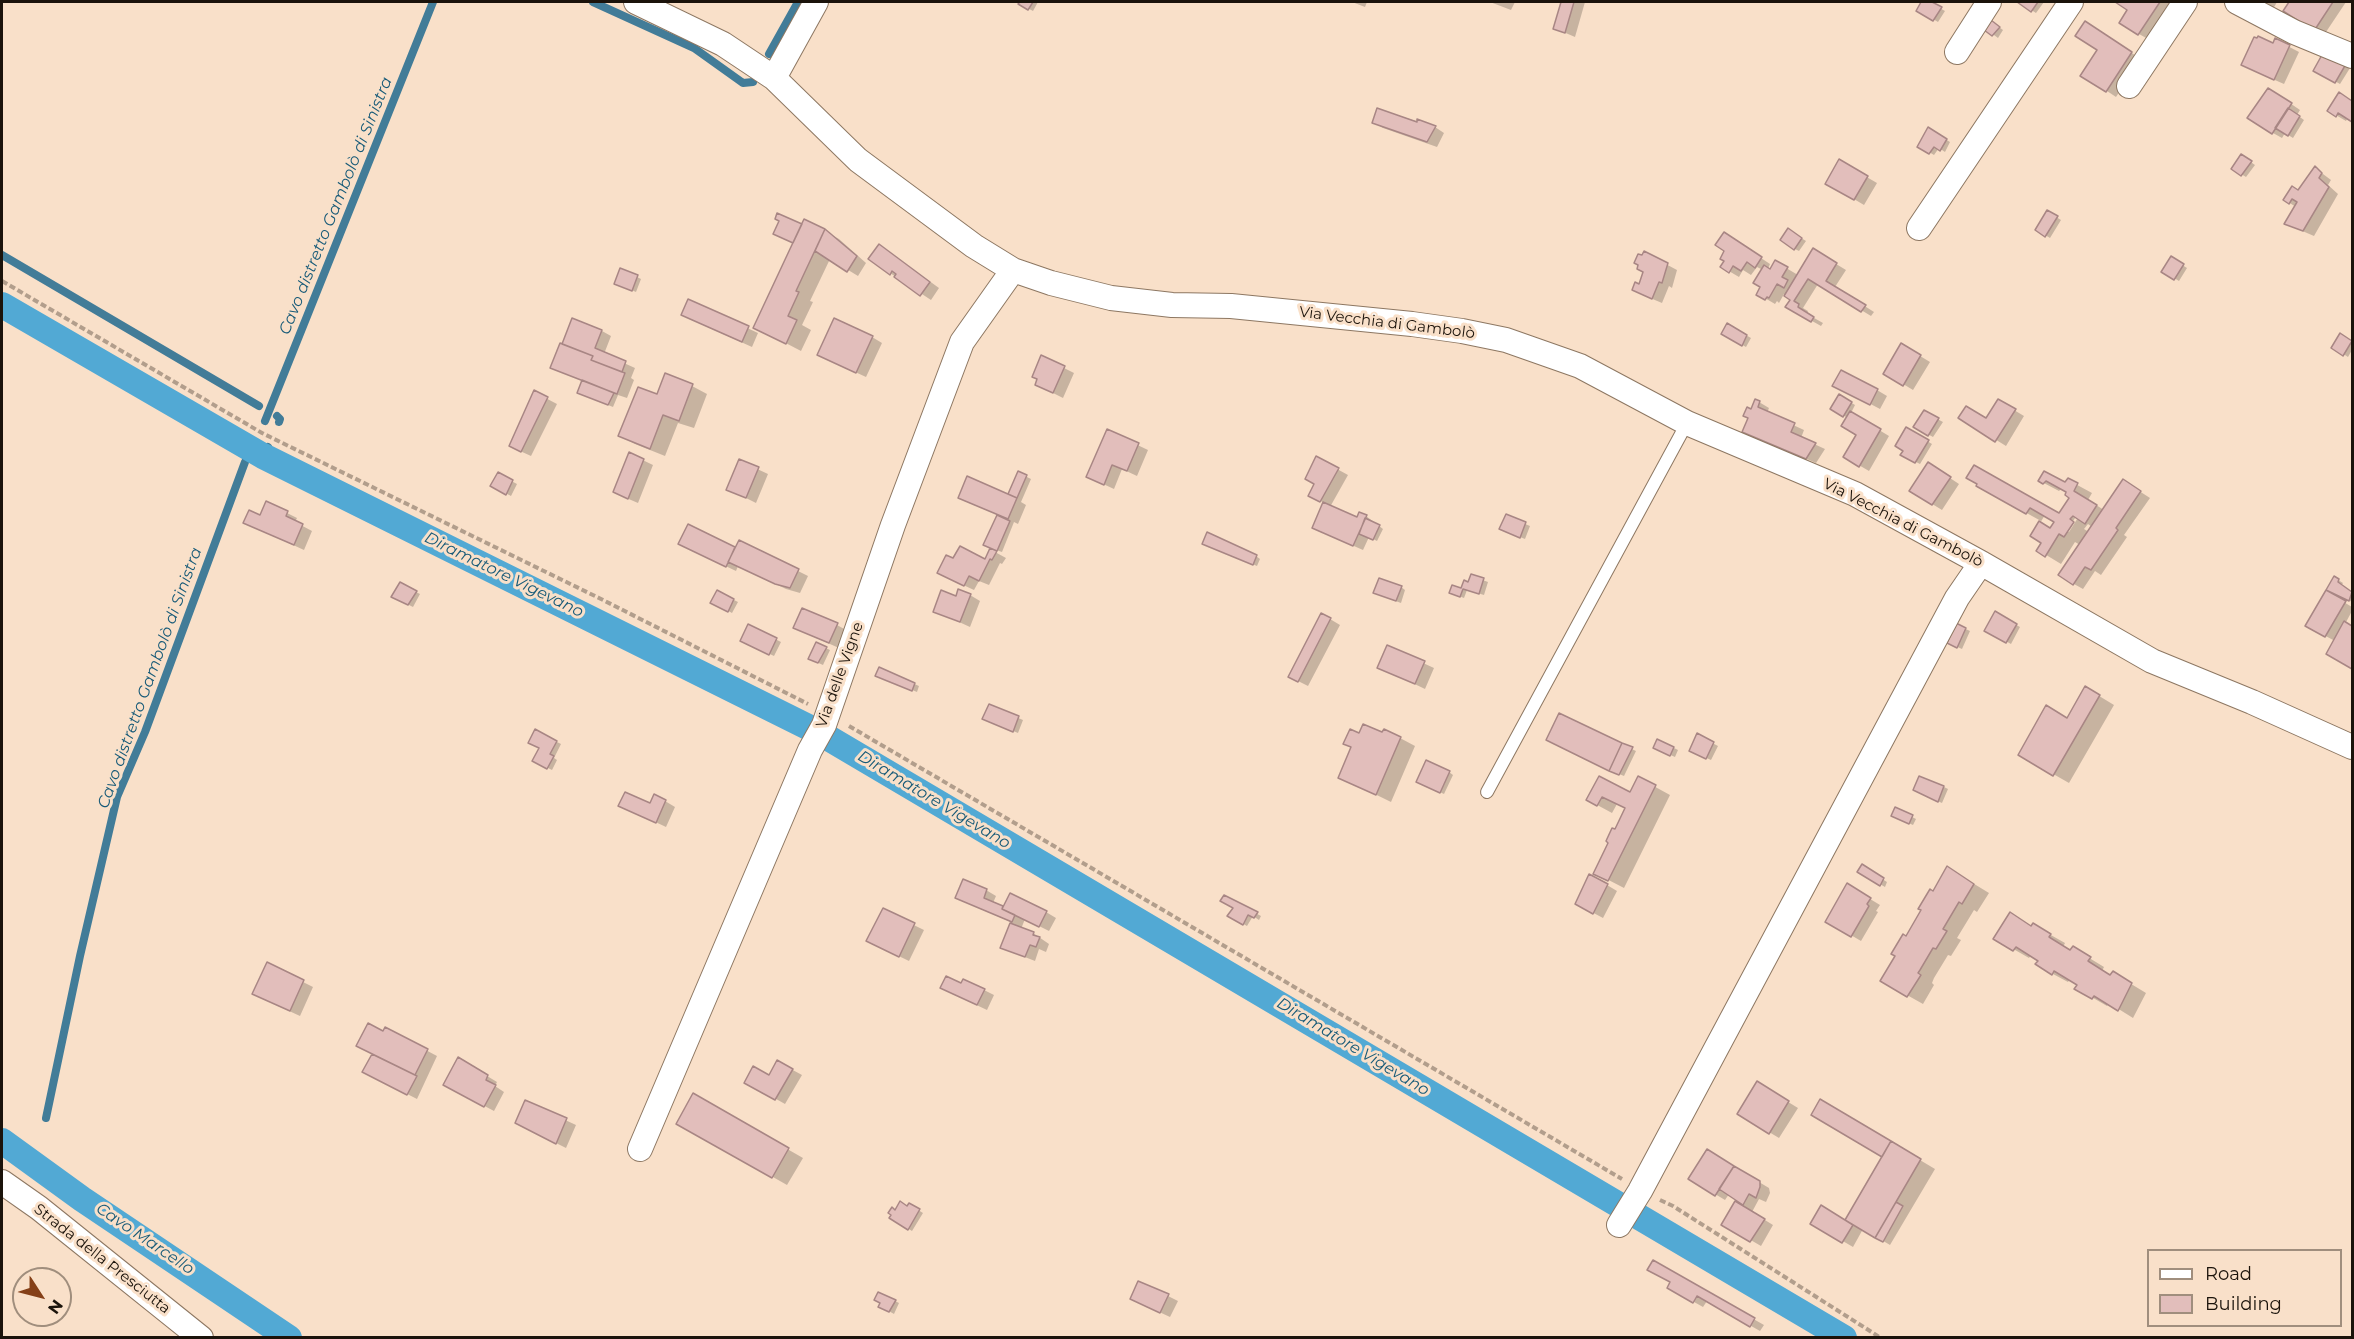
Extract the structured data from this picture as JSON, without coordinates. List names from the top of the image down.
{
  "streets": {
    "street": ["Via Vecchia di Gambolò", "Via delle Vigne", "Strada della Presciutta"]
  },
  "crossings": [
    ["Via Vecchia di Gambolò", "Via delle Vigne"]
  ],
  "water": ["Cavo distretto Gambolò di Sinistra", "Diramatore Vigevano", "Cavo Marcello"],
  "legend": ["Road", "Building"],
  "north": "bottom right"
}
